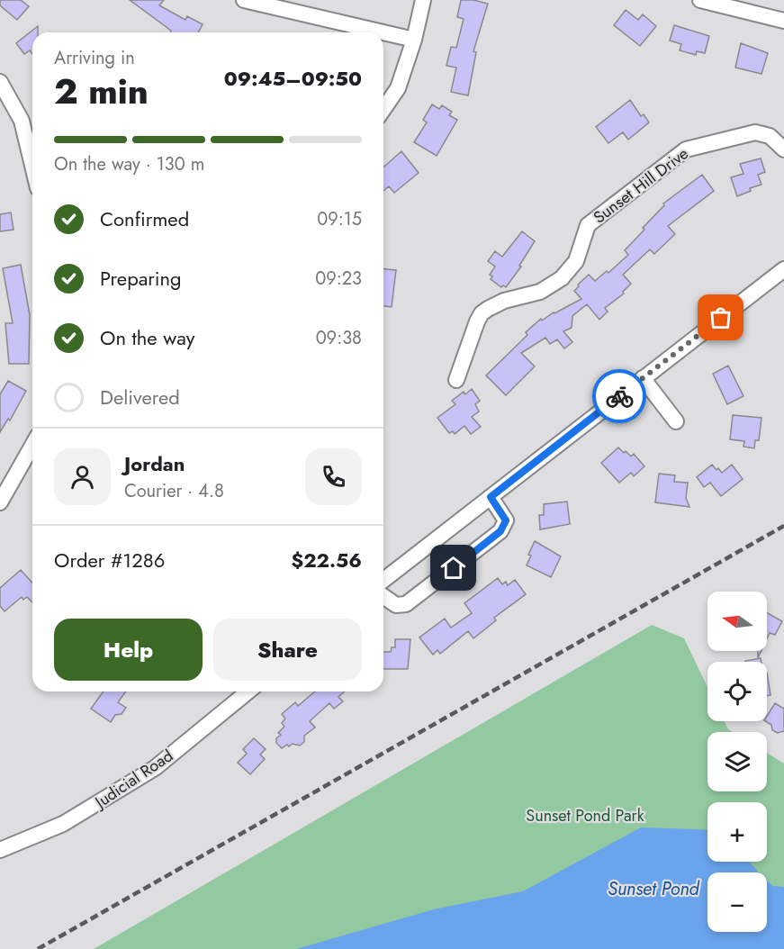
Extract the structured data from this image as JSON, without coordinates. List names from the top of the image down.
{
  "streets": {
    "street": ["Sunset Hill Drive", "Judicial Road"]
  },
  "water": ["Sunset Pond"],
  "parks": ["Sunset Pond Park"],
  "north": "left",
  "page": {
    "heading": ["2 min", "Arriving in", "09:45–09:50"],
    "panel": [
      "Jordan",
      "Courier · 4.8",
      "Order #1286",
      "$22.56"
    ],
    "bar": "On the way · 130 m",
    "list": [
      ["Confirmed", "09:15"],
      ["Preparing", "09:23"],
      ["On the way", "09:38"],
      "Delivered"
    ],
    "map_buttons": ["+", "−"],
    "buttons": ["Help", "Share"]
  }
}
